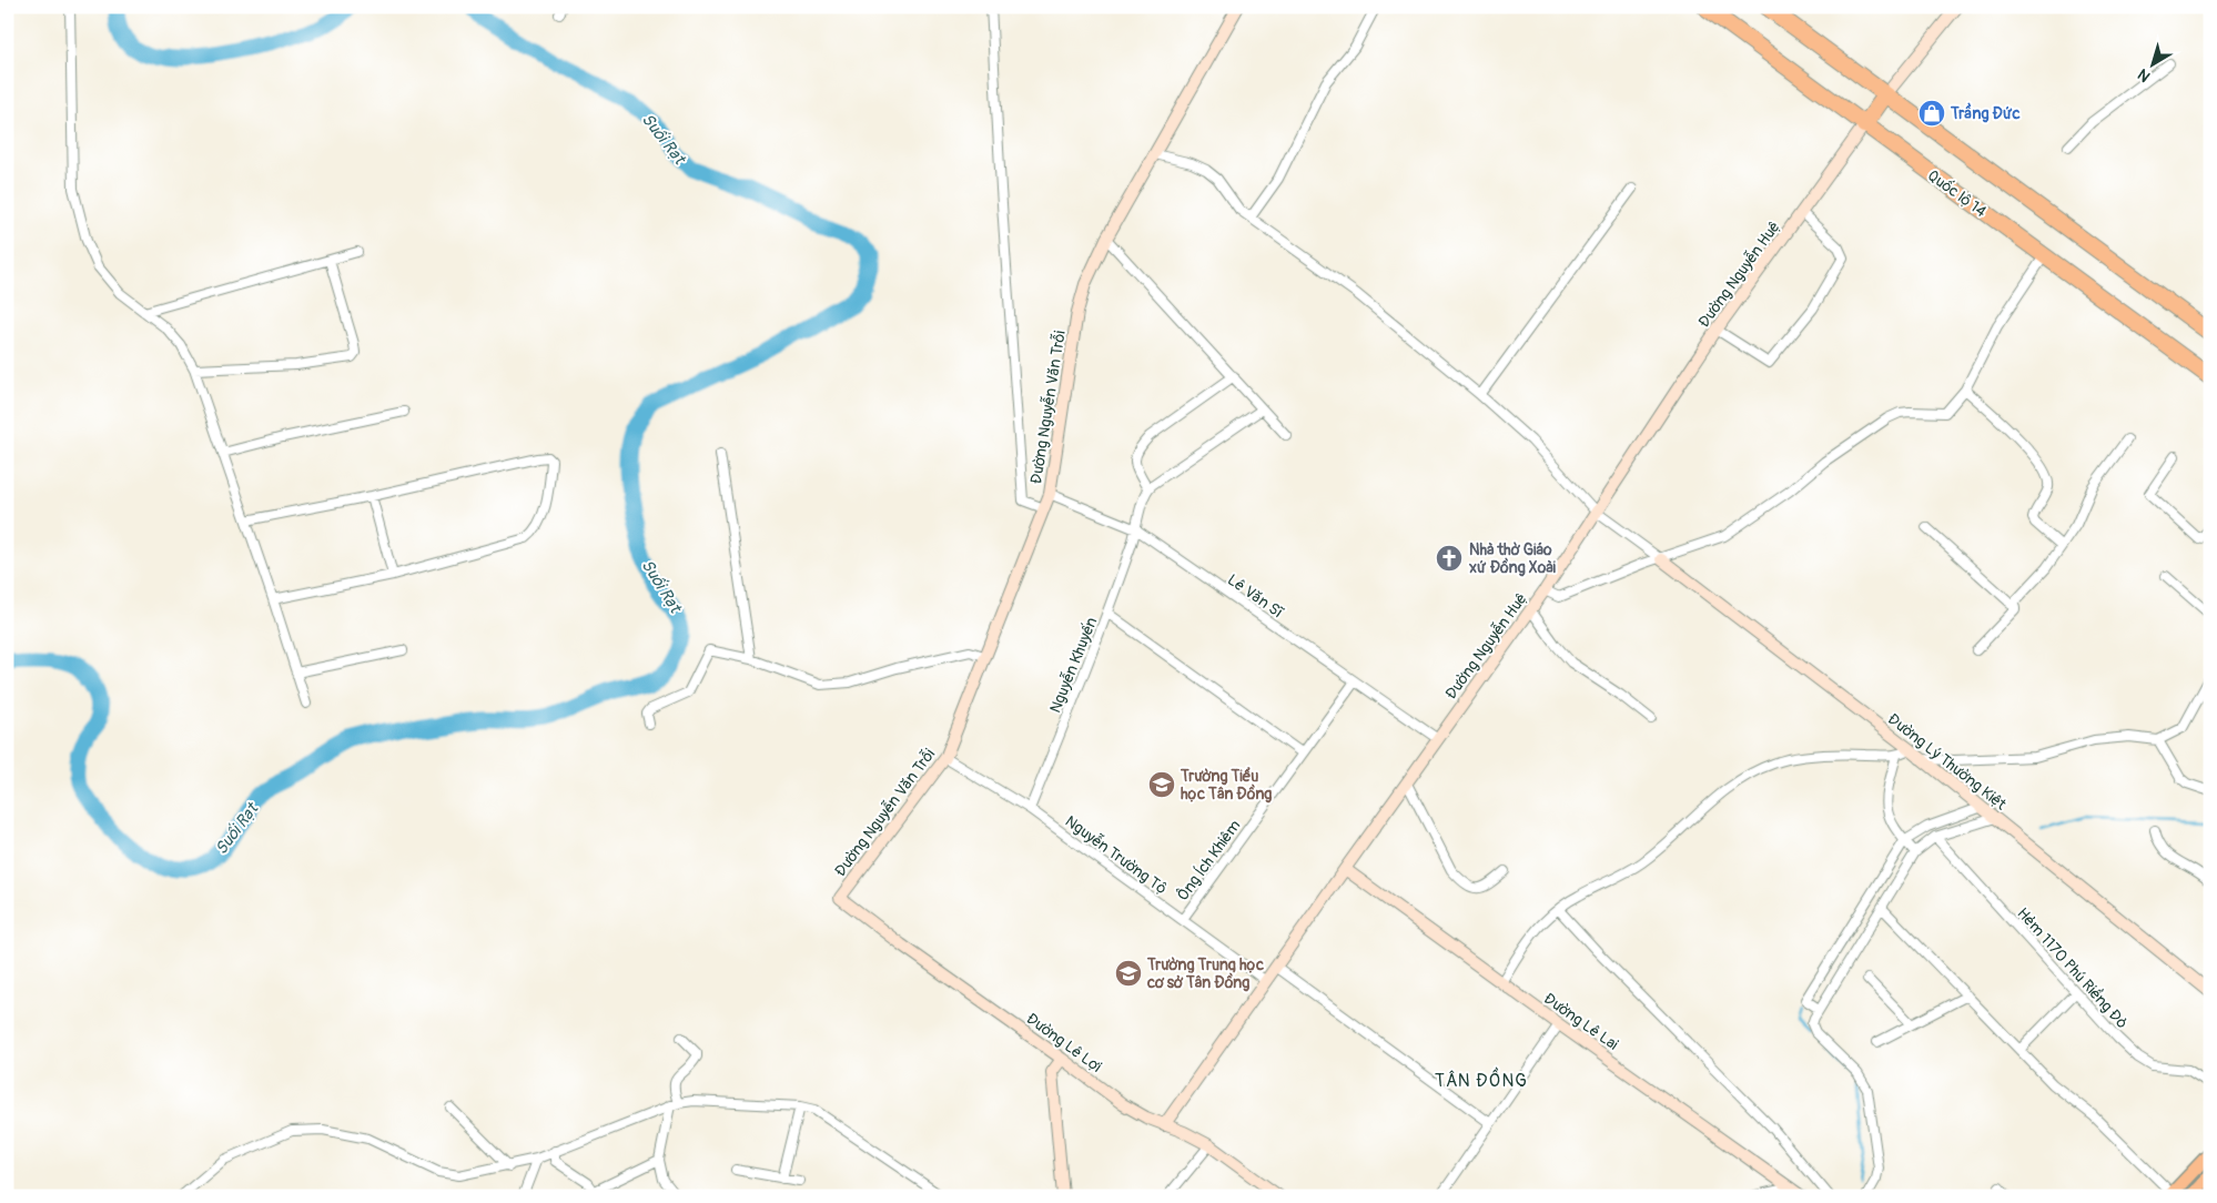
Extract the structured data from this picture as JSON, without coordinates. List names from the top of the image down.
{
  "streets": {
    "highway": ["Quốc lộ 14"],
    "street": [
      "Đường Nguyễn Huệ",
      "Đường Nguyễn Văn Trỗi",
      "Lê Văn Sĩ",
      "Nguyễn Khuyến",
      "Đường Lý Thường Kiệt",
      "Nguyễn Trường Tộ",
      "Ông Ích Khiêm",
      "Hẻm 1170 Phú Riềng Đỏ",
      "Đường Lê Lai",
      "Đường Lê Lợi"
    ]
  },
  "crossings": [
    ["Quốc lộ 14", "Đường Nguyễn Huệ"],
    ["Đường Nguyễn Huệ", "Lê Văn Sĩ"],
    ["Đường Nguyễn Huệ", "Nguyễn Trường Tộ"],
    ["Đường Nguyễn Huệ", "Đường Lê Lai"],
    ["Đường Nguyễn Huệ", "Đường Lê Lợi"],
    ["Đường Nguyễn Văn Trỗi", "Lê Văn Sĩ"],
    ["Đường Nguyễn Văn Trỗi", "Nguyễn Trường Tộ"],
    ["Đường Nguyễn Văn Trỗi", "Đường Lê Lợi"],
    ["Lê Văn Sĩ", "Nguyễn Khuyến"],
    ["Lê Văn Sĩ", "Ông Ích Khiêm"],
    ["Nguyễn Khuyến", "Nguyễn Trường Tộ"],
    ["Nguyễn Trường Tộ", "Ông Ích Khiêm"]
  ],
  "districts": ["TÂN ĐỒNG"],
  "water": ["Suối Rạt"],
  "places": {
    "shop": ["Trầng Đức"],
    "church": ["Nhà thờ Giáo xứ Đồng Xoài"],
    "school or university": ["Trường Tiểu học Tân Đồng", "Trường Trung học cơ sở Tân Đồng"]
  },
  "north": "bottom left"
}
